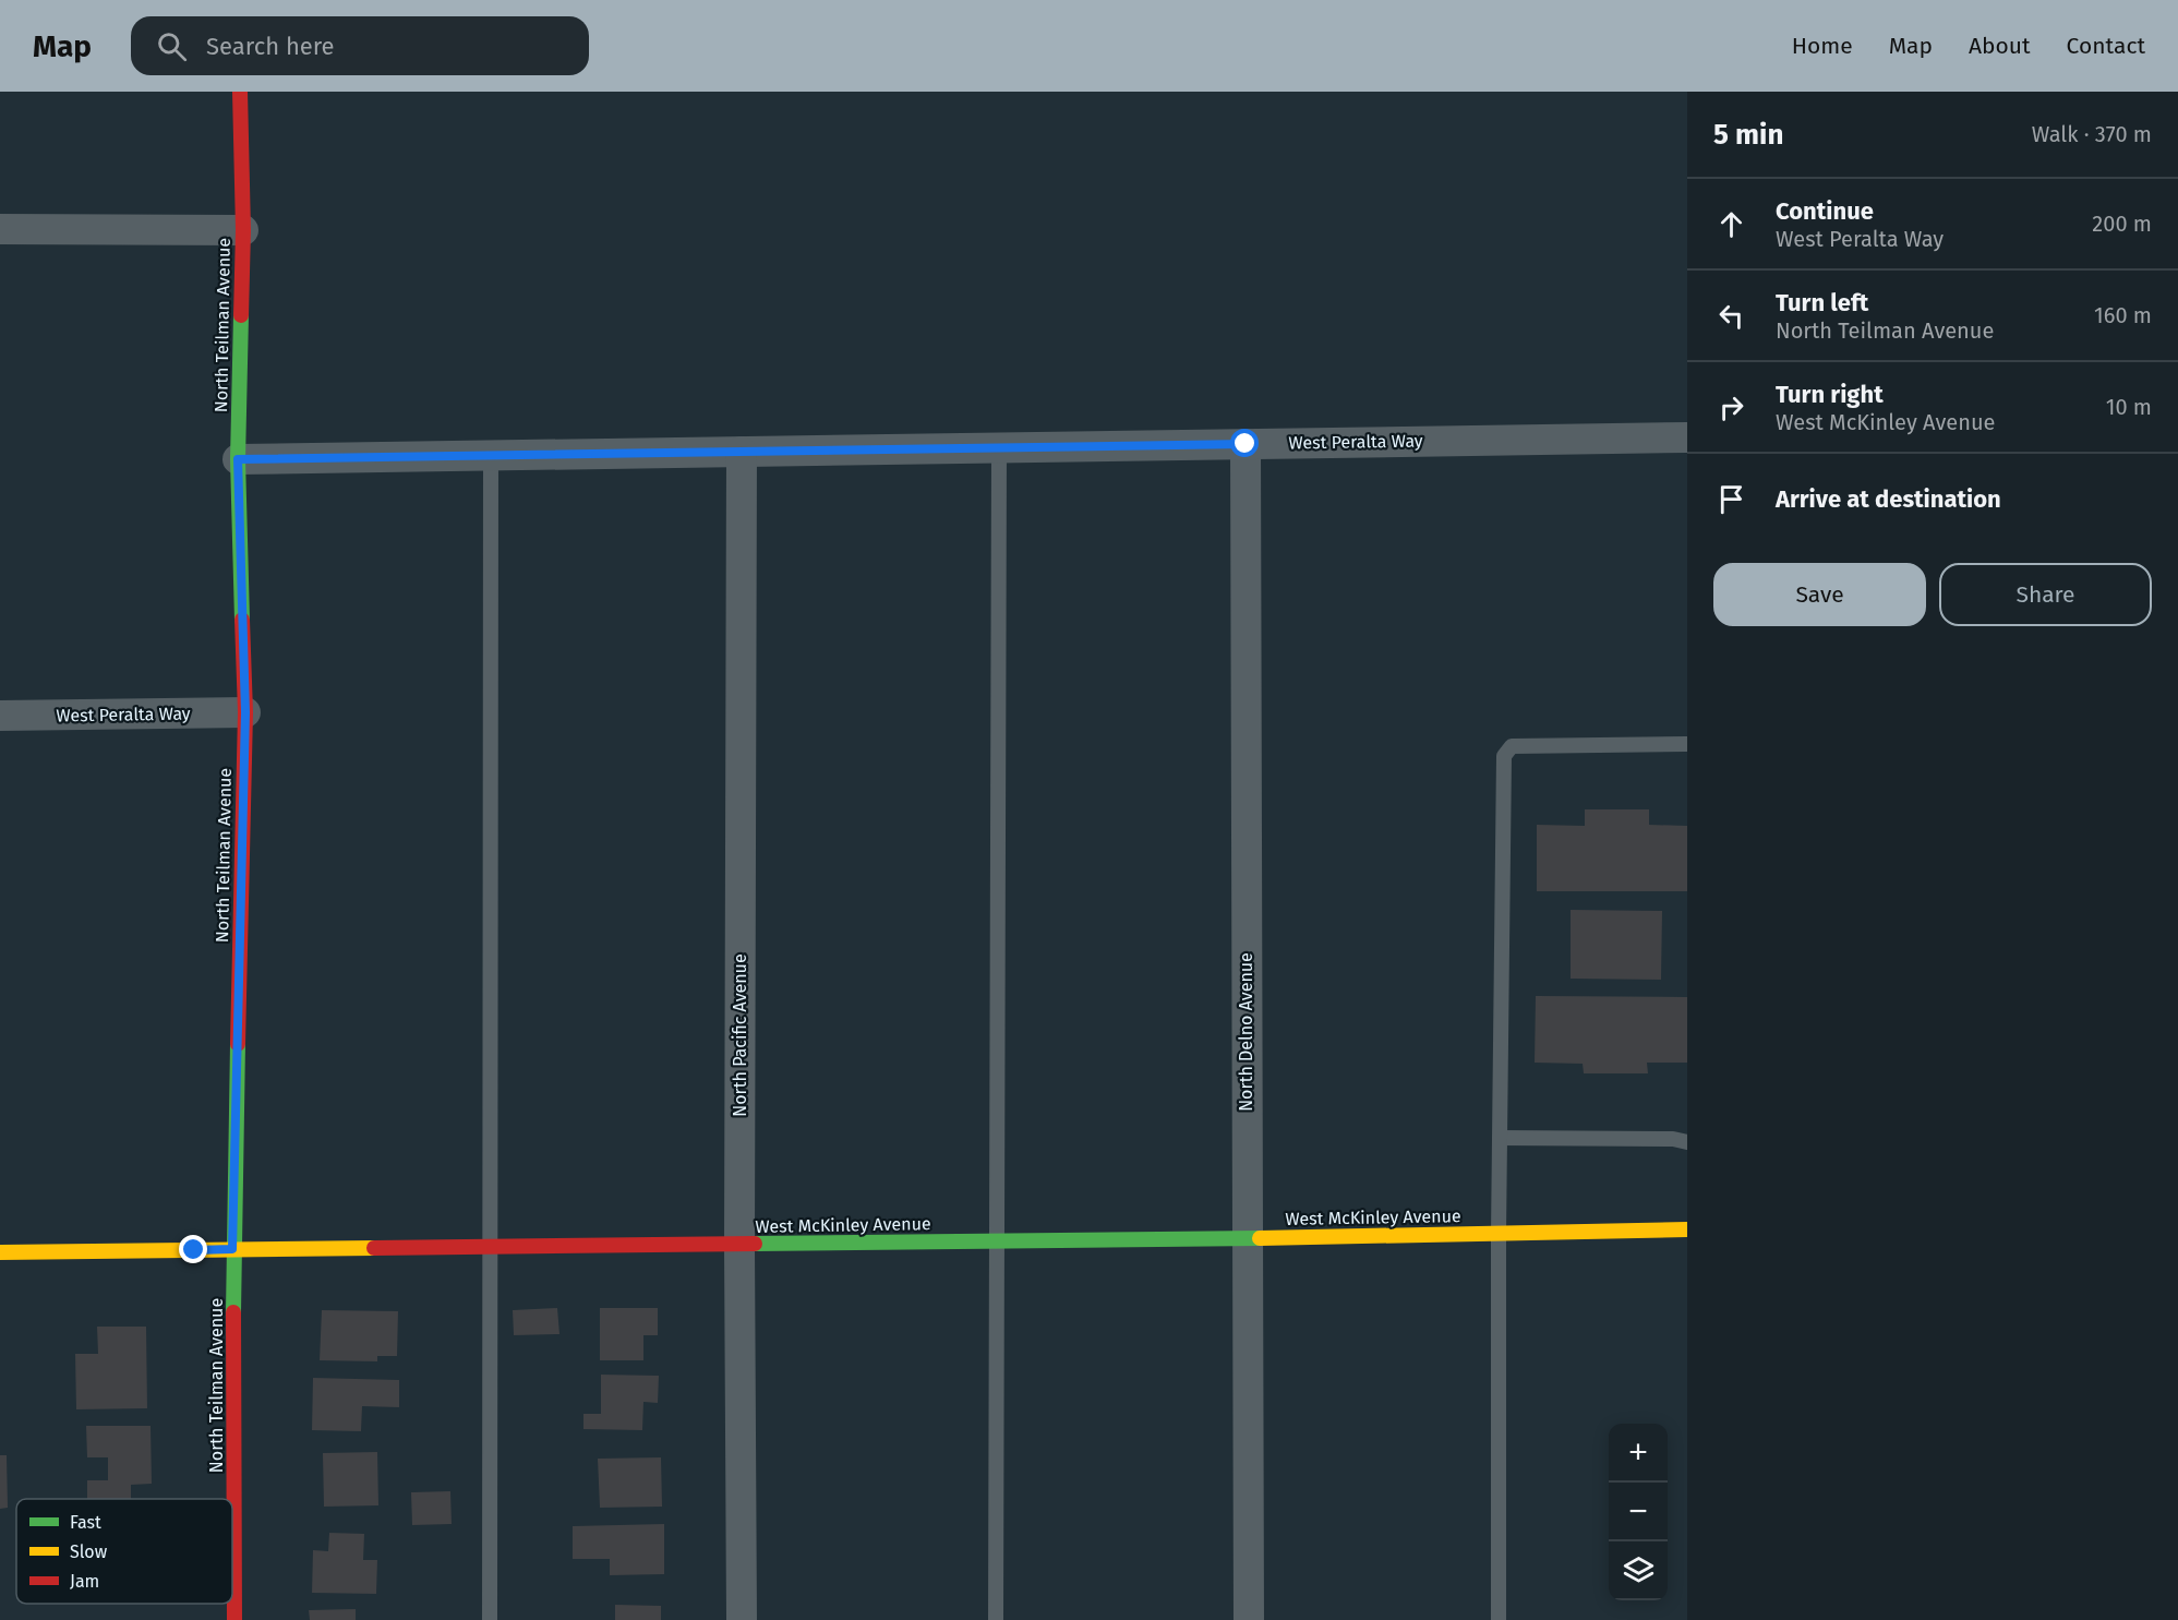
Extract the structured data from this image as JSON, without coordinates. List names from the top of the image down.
{
  "streets": {
    "main road": ["North Teilman Avenue", "West McKinley Avenue"],
    "street": ["West Peralta Way", "North Delno Avenue", "North Pacific Avenue"]
  },
  "crossings": [
    ["North Teilman Avenue", "West Peralta Way"],
    ["North Teilman Avenue", "West McKinley Avenue"],
    ["West Peralta Way", "North Delno Avenue"],
    ["West Peralta Way", "North Pacific Avenue"],
    ["North Delno Avenue", "West McKinley Avenue"],
    ["North Pacific Avenue", "West McKinley Avenue"]
  ],
  "legend": ["Fast", "Slow", "Jam"],
  "page": {
    "header": "Map",
    "search": "Search here",
    "nav": [
      "Home",
      "Map",
      "About",
      "Contact"
    ],
    "heading": ["5 min", "Walk · 370 m"],
    "list": [
      ["Continue", "West Peralta Way", "200 m"],
      ["Turn left", "North Teilman Avenue", "160 m"],
      ["Turn right", "West McKinley Avenue", "10 m"],
      "Arrive at destination"
    ],
    "buttons": ["Save", "Share"],
    "map_buttons": ["+", "−"]
  }
}
